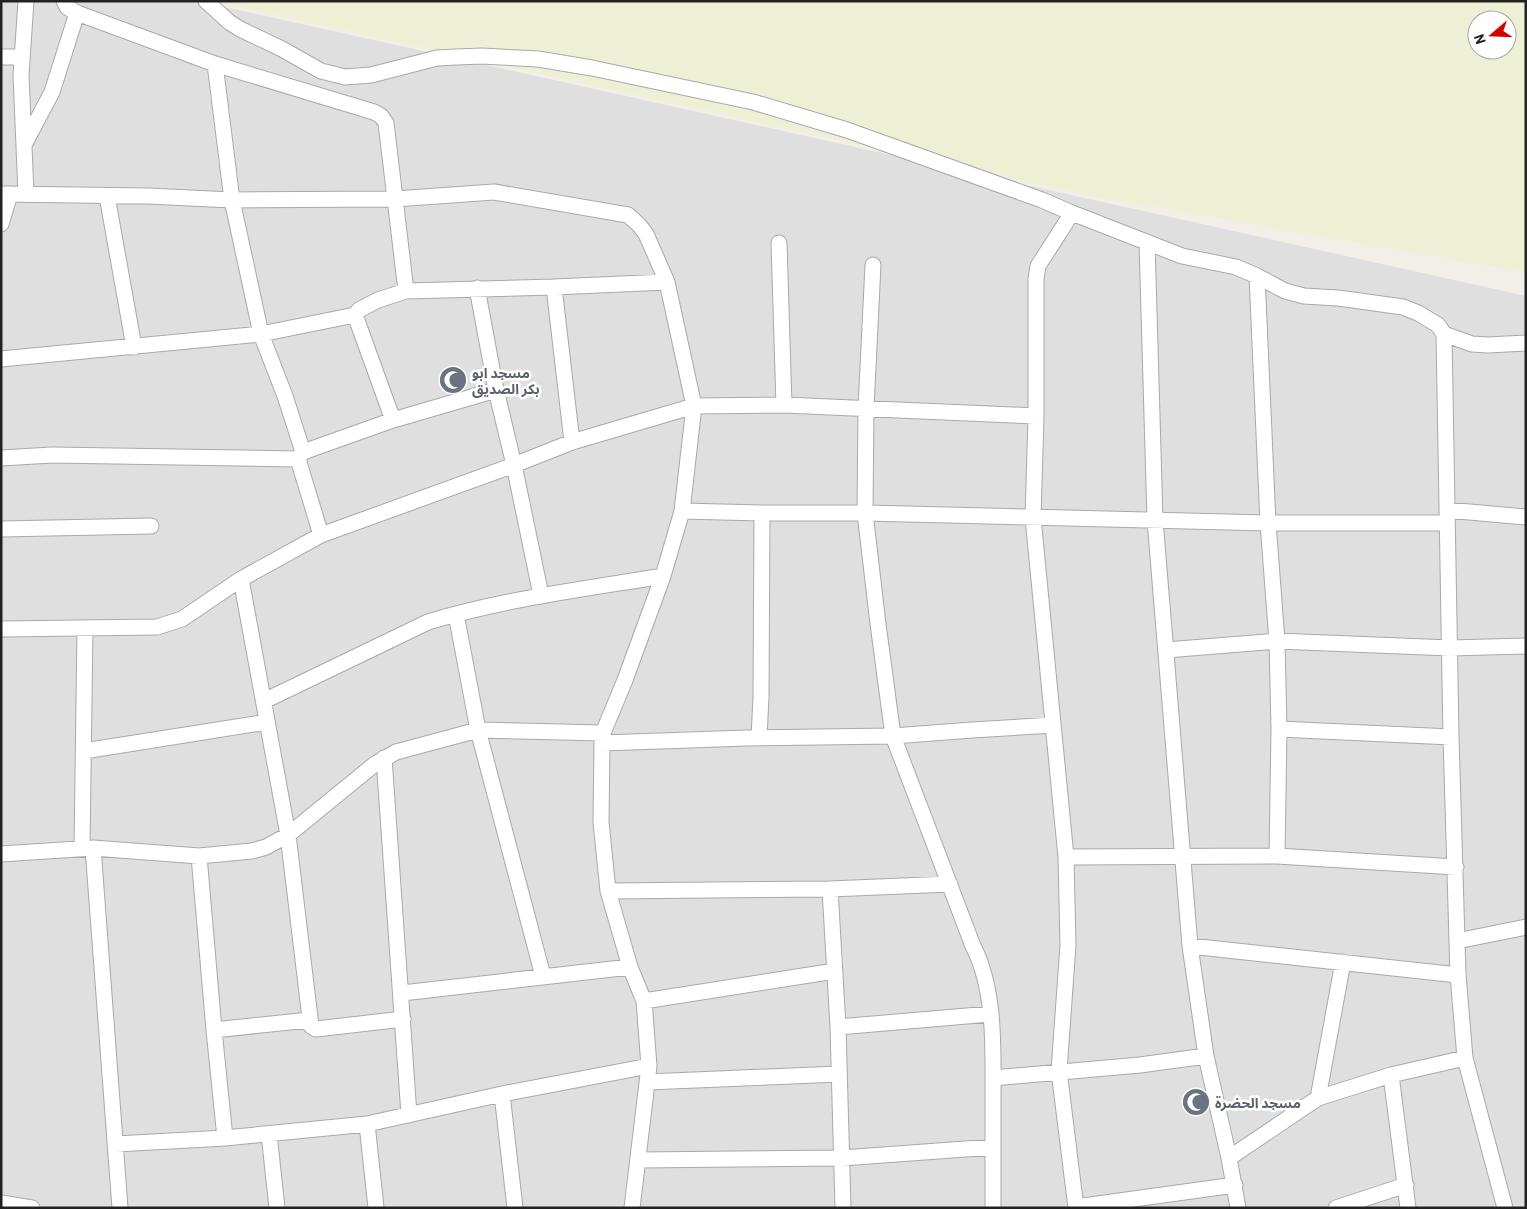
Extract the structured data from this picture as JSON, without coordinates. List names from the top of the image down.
{
  "places": {
    "mosque": ["مسجد ابو بكر الصديق", "مسجد الحضرة"]
  },
  "north": "left"
}
